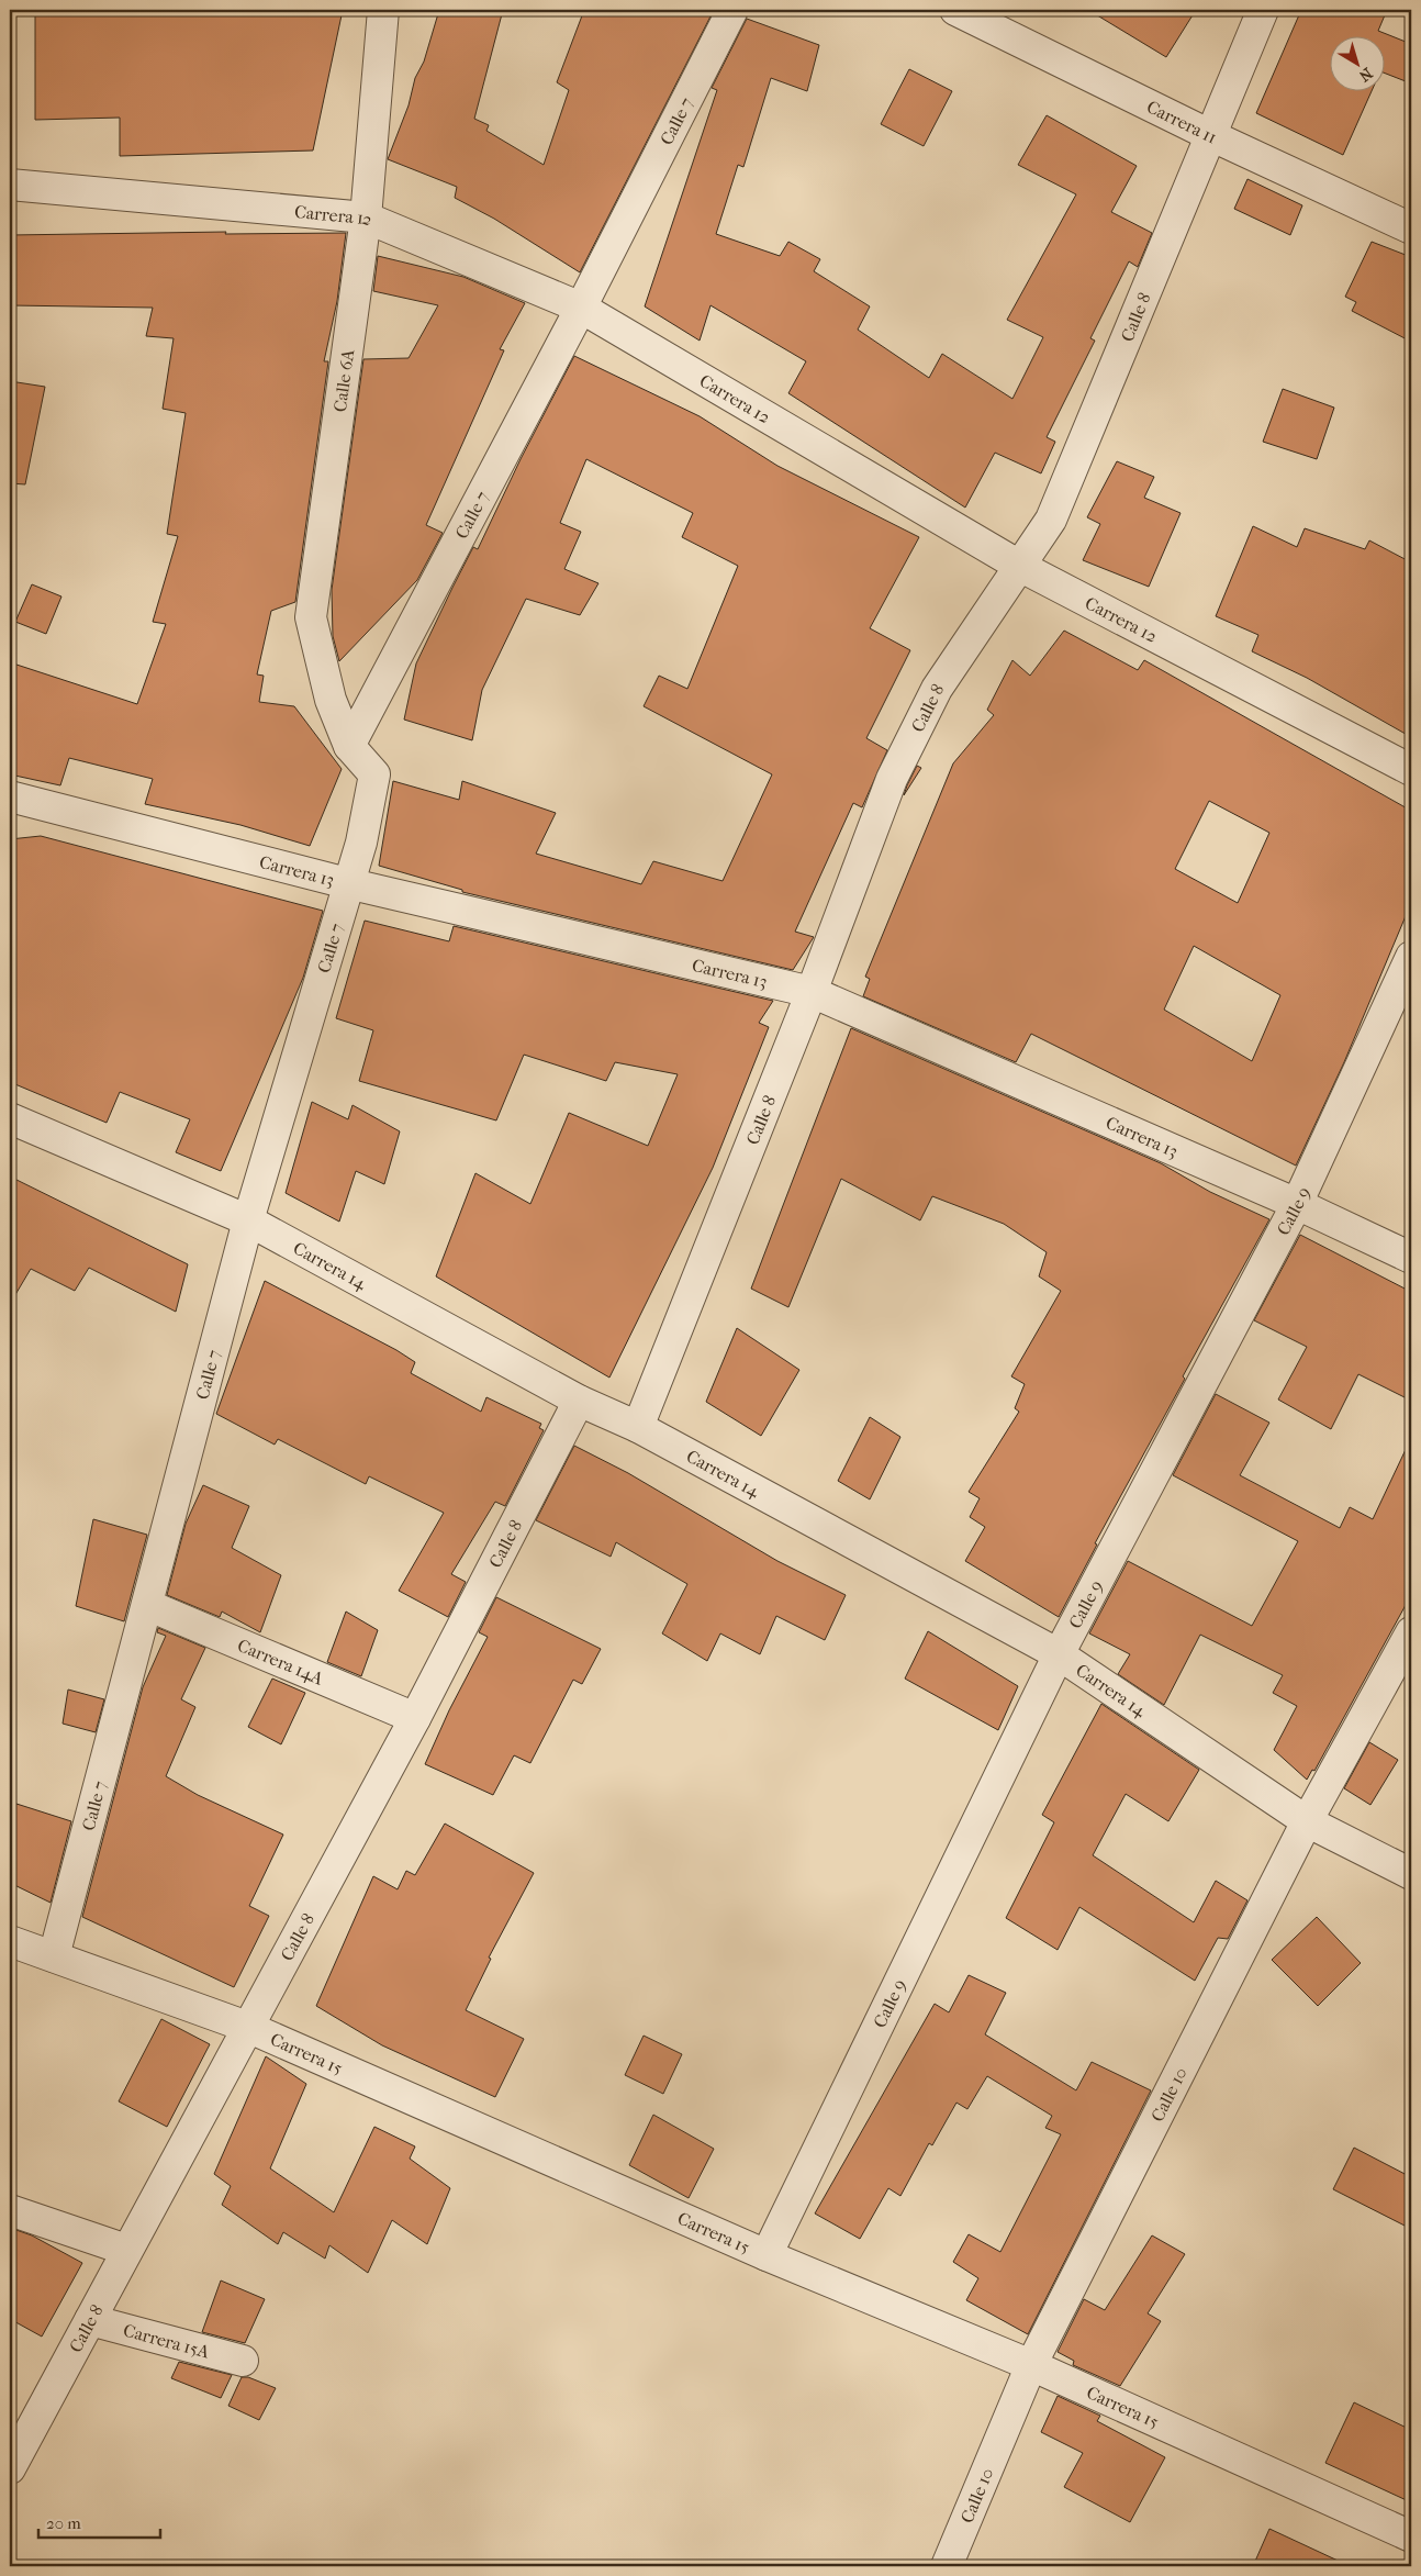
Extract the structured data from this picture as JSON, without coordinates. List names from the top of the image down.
{
  "streets": {
    "street": [
      "Calle 7",
      "Carrera 11",
      "Carrera 12",
      "Calle 8",
      "Calle 6A",
      "Carrera 13",
      "Calle 9",
      "Carrera 14",
      "Carrera 14A",
      "Carrera 15",
      "Calle 10",
      "Carrera 15A"
    ]
  },
  "crossings": [
    ["Calle 7", "Carrera 12"],
    ["Calle 7", "Calle 6A"],
    ["Calle 7", "Carrera 13"],
    ["Calle 7", "Carrera 14"],
    ["Calle 7", "Carrera 14A"],
    ["Calle 7", "Carrera 15"],
    ["Carrera 11", "Calle 8"],
    ["Carrera 12", "Calle 8"],
    ["Carrera 12", "Calle 6A"],
    ["Calle 8", "Carrera 13"],
    ["Calle 8", "Carrera 14"],
    ["Calle 8", "Carrera 14A"],
    ["Calle 8", "Carrera 15"],
    ["Calle 8", "Carrera 15A"],
    ["Carrera 13", "Calle 9"],
    ["Calle 9", "Carrera 14"],
    ["Calle 9", "Carrera 15"],
    ["Carrera 14", "Calle 10"],
    ["Carrera 15", "Calle 10"]
  ],
  "scale_bar": "20 m",
  "north": "bottom right"
}
